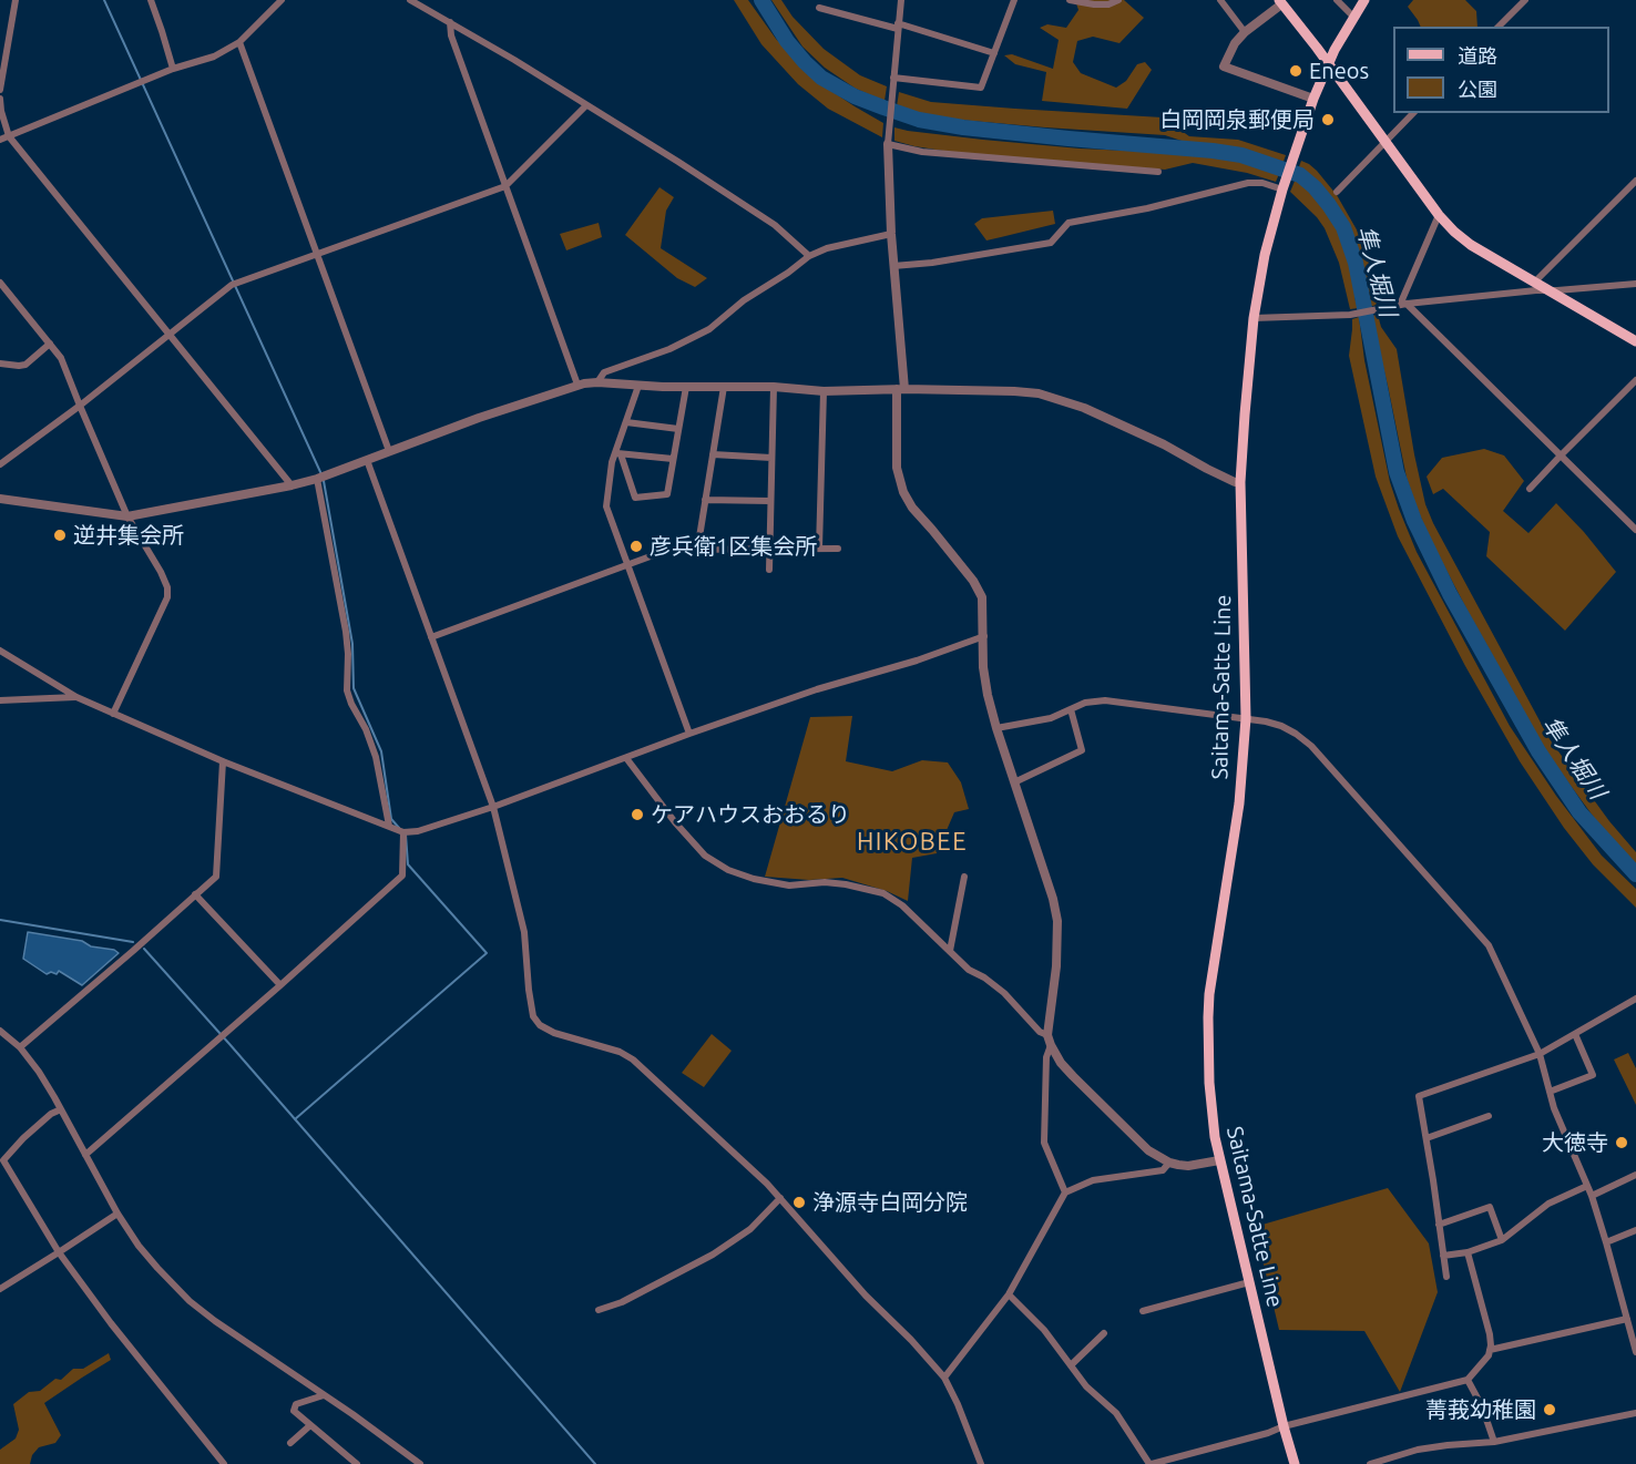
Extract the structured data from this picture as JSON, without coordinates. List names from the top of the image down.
{
  "streets": {
    "main road": ["Saitama-Satte Line"]
  },
  "districts": ["HIKOBEE"],
  "water": ["隼人堀川"],
  "places": [
    "Eneos",
    "白岡岡泉郵便局",
    "逆井集会所",
    "彦兵衛1区集会所",
    "ケアハウスおおるり",
    "大徳寺",
    "浄源寺白岡分院",
    "菁莪幼稚園"
  ],
  "legend": ["道路", "公園"]
}
